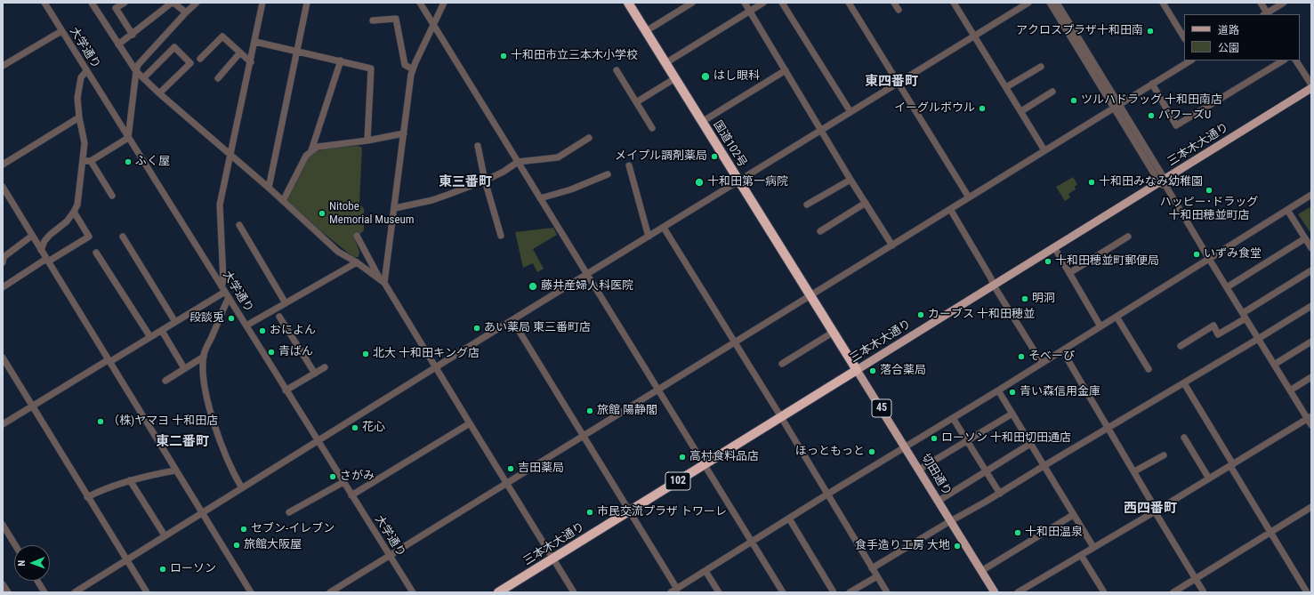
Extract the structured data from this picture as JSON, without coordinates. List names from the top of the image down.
{
  "streets": {
    "highway": ["国道102号", "三本木大通り", "102"],
    "main road": ["45", "切田通り"],
    "street": ["大学通り"]
  },
  "crossings": [
    ["国道102号", "三本木大通り"],
    ["国道102号", "切田通り"],
    ["三本木大通り", "切田通り"]
  ],
  "districts": [
    "東四番町",
    "東三番町",
    "東二番町",
    "西四番町"
  ],
  "places": [
    "アクロスプラザ十和田南",
    "十和田市立三本木小学校",
    "はし眼科",
    "ツルハドラッグ 十和田南店",
    "イーグルボウル",
    "パワーズU",
    "メイプル調剤薬局",
    "ふく屋",
    "十和田第一病院",
    "十和田みなみ幼稚園",
    "ハッピー･ドラッグ 十和田穂並町店",
    "Nitobe Memorial Museum",
    "いずみ食堂",
    "十和田穂並町郵便局",
    "藤井産婦人科医院",
    "明洞",
    "カーブス 十和田穂並",
    "段談兎",
    "あい薬局 東三番町店",
    "おによん",
    "青ばん",
    "北大 十和田キング店",
    "そべーぴ",
    "落合薬局",
    "青い森信用金庫",
    "旅館 陽静閣",
    "（株)ヤマヨ 十和田店",
    "花心",
    "ローソン 十和田切田通店",
    "ほっともっと",
    "高村食料品店",
    "吉田薬局",
    "さがみ",
    "市民交流プラザ トワーレ",
    "セブン-イレブン",
    "十和田温泉",
    "旅館大阪屋",
    "食手造り工房 大地",
    "ローソン"
  ],
  "legend": ["道路", "公園"],
  "north": "left"
}
